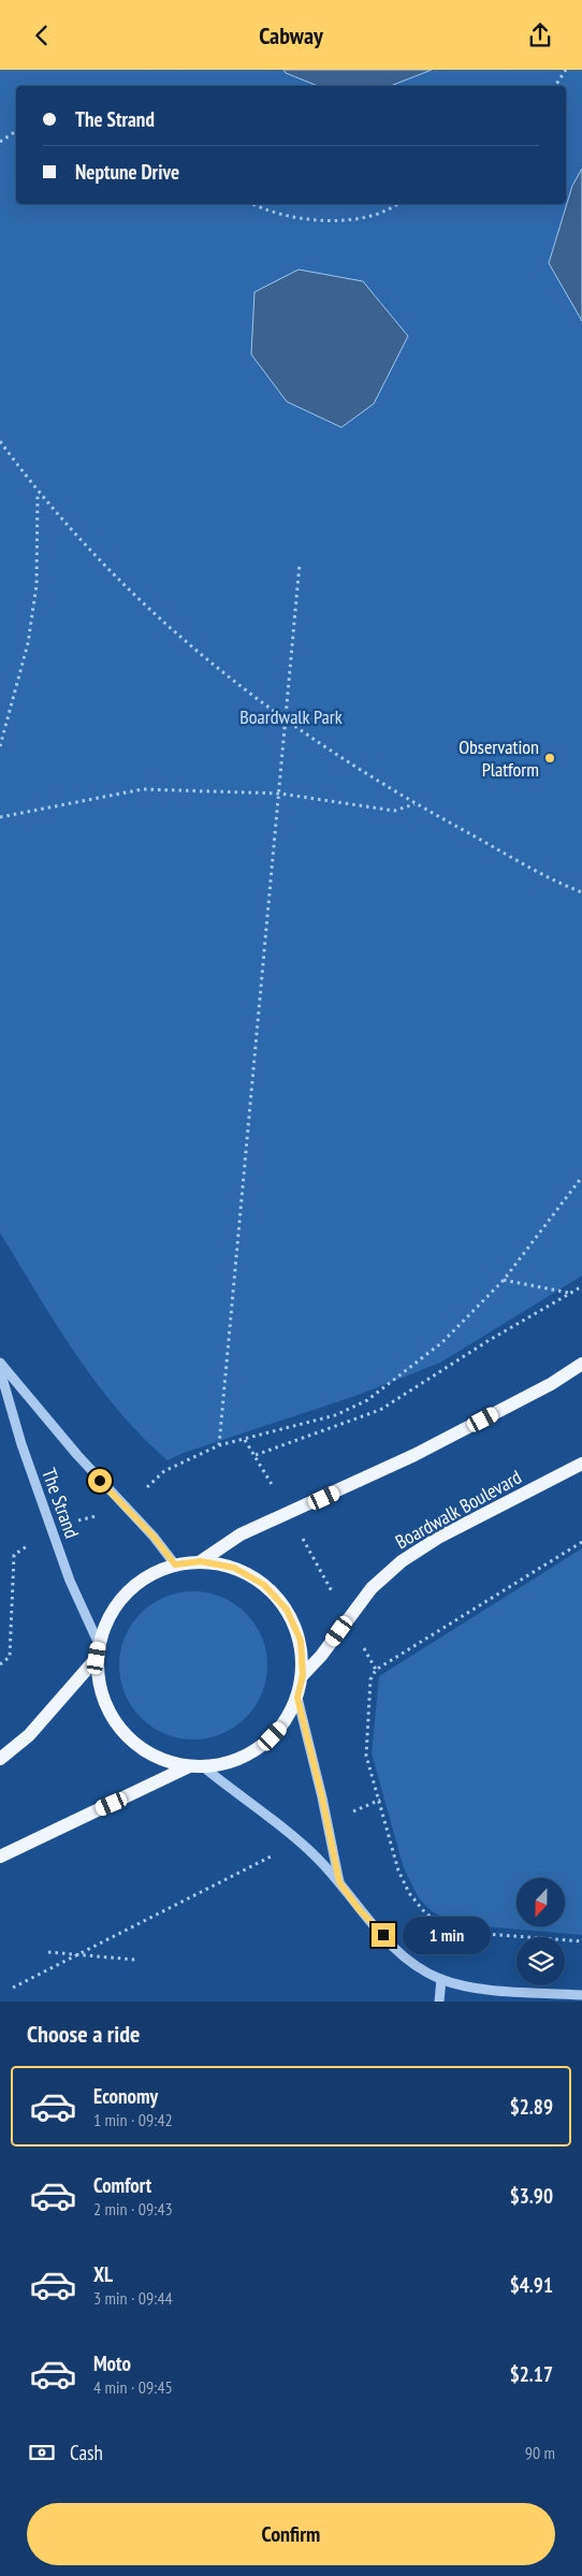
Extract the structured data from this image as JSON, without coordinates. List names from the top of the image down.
{
  "streets": {
    "main road": ["Boardwalk Boulevard"],
    "street": ["The Strand"]
  },
  "parks": ["Boardwalk Park"],
  "places": ["Observation Platform"],
  "north": "bottom",
  "page": {
    "header": "Cabway",
    "banner": ["The Strand", "Neptune Drive"],
    "bubble": "1 min",
    "heading": "Choose a ride",
    "list": [
      {
        "name": "Economy",
        "note": "1 min · 09:42",
        "value": "$2.89"
      },
      {
        "name": "Comfort",
        "note": "2 min · 09:43",
        "value": "$3.90"
      },
      {
        "name": "XL",
        "note": "3 min · 09:44",
        "value": "$4.91"
      },
      {
        "name": "Moto",
        "note": "4 min · 09:45",
        "value": "$2.17"
      }
    ],
    "pay": ["Cash", "90 m"],
    "buttons": "Confirm"
  }
}
